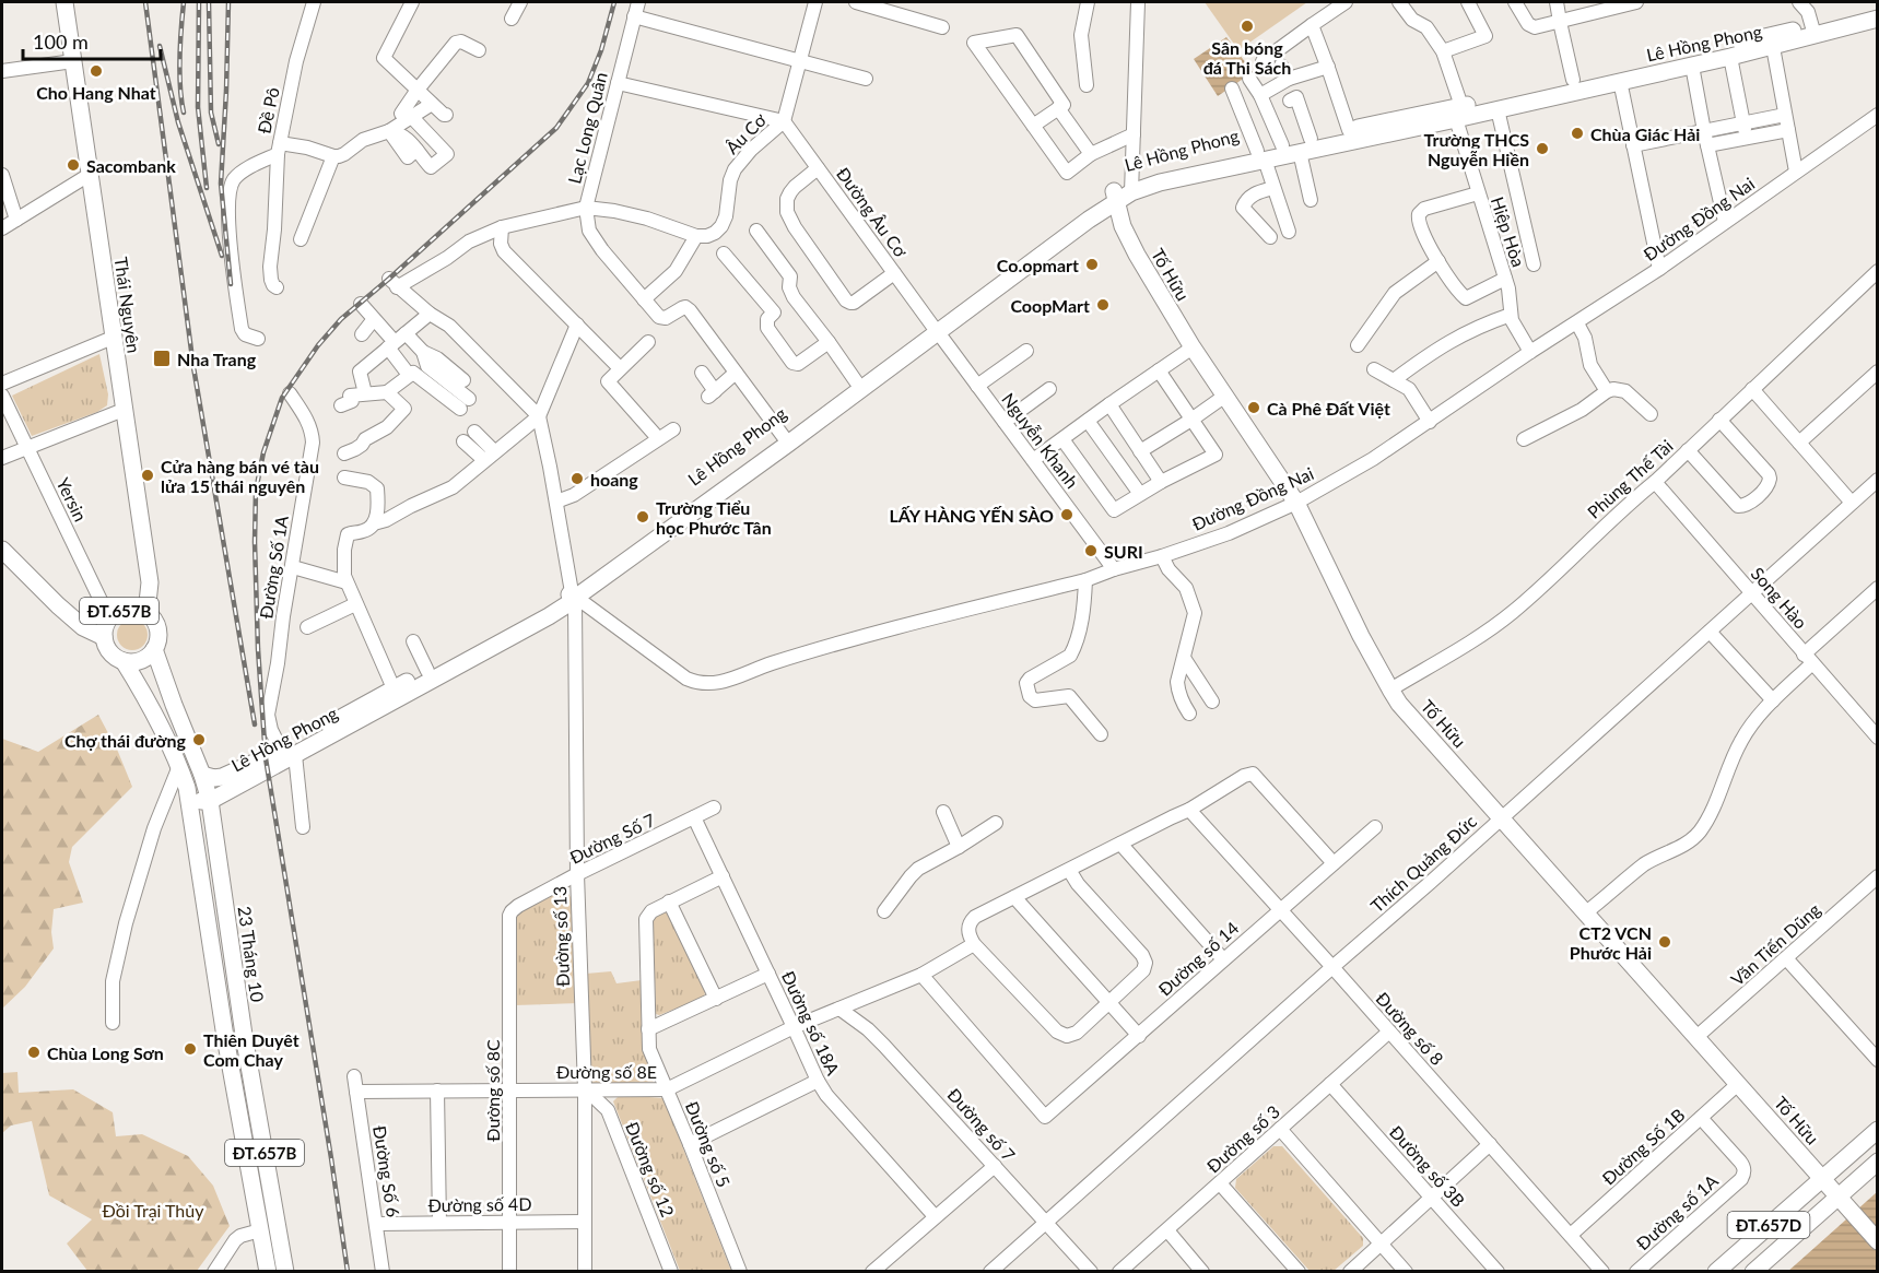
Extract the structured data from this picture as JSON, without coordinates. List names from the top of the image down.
{
  "streets": {
    "main road": [
      "Lê Hồng Phong",
      "Tố Hữu",
      "Thái Nguyên",
      "ĐT.657B",
      "23 Tháng 10",
      "ĐT.657D"
    ],
    "street": [
      "Đề Pô",
      "Lạc Long Quân",
      "Âu Cơ",
      "Đường Âu Cơ",
      "Đường Đồng Nai",
      "Hiệp Hòa",
      "Nguyễn Khanh",
      "Phùng Thế Tài",
      "Yersin",
      "Đường Số 1A",
      "Song Hào",
      "Đường Số 7",
      "Thích Quảng Đức",
      "Đường số 13",
      "Văn Tiến Dũng",
      "Đường số 14",
      "Đường số 18A",
      "Đường số 8",
      "Đường số 8E",
      "Đường số 8C",
      "Đường số 7",
      "Đường số 3",
      "Đường số 5",
      "Đường Số 1B",
      "Đường số 3B",
      "Đường số 12",
      "Đường Số 6",
      "Đường số 4D",
      "Đường số 1A"
    ]
  },
  "crossings": [
    ["Lê Hồng Phong", "Đường Âu Cơ"],
    ["Lê Hồng Phong", "Đường Đồng Nai"],
    ["Lê Hồng Phong", "Hiệp Hòa"],
    ["Lê Hồng Phong", "Tố Hữu"],
    ["Lê Hồng Phong", "Nguyễn Khanh"],
    ["Lê Hồng Phong", "Đường Số 1A"],
    ["Lê Hồng Phong", "Đường số 13"],
    ["Lê Hồng Phong", "23 Tháng 10"],
    ["Âu Cơ", "Đường Âu Cơ"],
    ["Đường Âu Cơ", "Nguyễn Khanh"],
    ["Đường Đồng Nai", "Hiệp Hòa"],
    ["Đường Đồng Nai", "Tố Hữu"],
    ["Đường Đồng Nai", "Nguyễn Khanh"],
    ["Đường Đồng Nai", "Đường số 13"],
    ["Tố Hữu", "Phùng Thế Tài"],
    ["Tố Hữu", "Thích Quảng Đức"],
    ["Tố Hữu", "Văn Tiến Dũng"],
    ["Tố Hữu", "Đường Số 1B"],
    ["Tố Hữu", "ĐT.657D"],
    ["Thái Nguyên", "Yersin"],
    ["Thái Nguyên", "ĐT.657B"],
    ["Thái Nguyên", "23 Tháng 10"],
    ["Phùng Thế Tài", "Song Hào"],
    ["Yersin", "ĐT.657B"],
    ["Yersin", "23 Tháng 10"],
    ["Song Hào", "Thích Quảng Đức"],
    ["ĐT.657B", "23 Tháng 10"],
    ["Đường Số 7", "Đường số 13"],
    ["Đường Số 7", "Đường số 18A"],
    ["Đường Số 7", "Đường số 8C"],
    ["Thích Quảng Đức", "Đường số 8"],
    ["Thích Quảng Đức", "Đường số 7"],
    ["Đường số 13", "Đường số 8E"],
    ["Đường số 13", "Đường số 12"],
    ["Đường số 13", "Đường số 4D"],
    ["Đường số 14", "Đường số 8"],
    ["Đường số 14", "Đường số 8E"],
    ["Đường số 18A", "Đường số 8E"],
    ["Đường số 8", "Đường số 3"],
    ["Đường số 8", "Đường Số 1B"],
    ["Đường số 8E", "Đường số 8C"],
    ["Đường số 8E", "Đường số 7"],
    ["Đường số 8E", "Đường số 5"],
    ["Đường số 8E", "Đường số 12"],
    ["Đường số 8E", "Đường Số 6"],
    ["Đường số 8C", "Đường số 4D"],
    ["Đường số 3", "Đường số 3B"],
    ["Đường Số 1B", "Đường số 1A"],
    ["Đường Số 6", "Đường số 4D"]
  ],
  "parks": ["Đồi Trại Thủy"],
  "places": {
    "other": [
      "Sân bóng đá Thi Sách",
      "Cho Hang Nhat",
      "Chùa Giác Hải",
      "Trường THCS Nguyễn Hiền",
      "Sacombank",
      "Co.opmart",
      "CoopMart",
      "Cà Phê Đất Việt",
      "Cửa hàng bán vé tàu lửa 15 thái nguyên",
      "hoang",
      "LẤY HÀNG YẾN SÀO",
      "Trường Tiểu học Phước Tân",
      "SURI",
      "Chợ thái đường",
      "CT2 VCN Phước Hải",
      "Thiên Duyêt Com Chay",
      "Chùa Long Sơn"
    ],
    "transit": ["Nha Trang"]
  },
  "scale_bar": "100 m"
}
